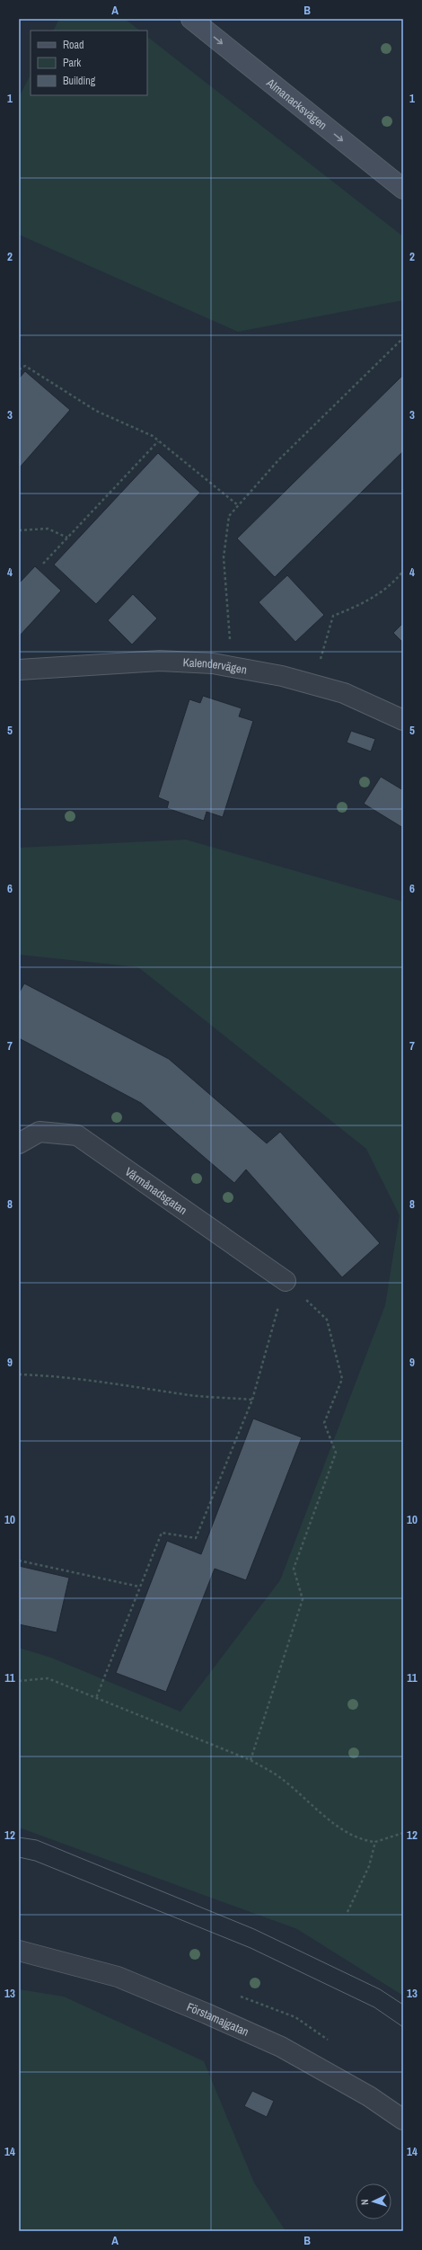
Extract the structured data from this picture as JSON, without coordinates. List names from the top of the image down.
{
  "streets": {
    "main road": ["Almanacksvägen"],
    "street": ["Kalendervägen", "Vårmånadsgatan", "Förstamajgatan"]
  },
  "one_way": ["Almanacksvägen"],
  "legend": ["Road", "Park", "Building"],
  "north": "left",
  "grid": {
    "columns": ["A", "B"],
    "rows": [
      "1",
      "2",
      "3",
      "4",
      "5",
      "6",
      "7",
      "8",
      "9",
      "10",
      "11",
      "12",
      "13",
      "14"
    ]
  }
}
